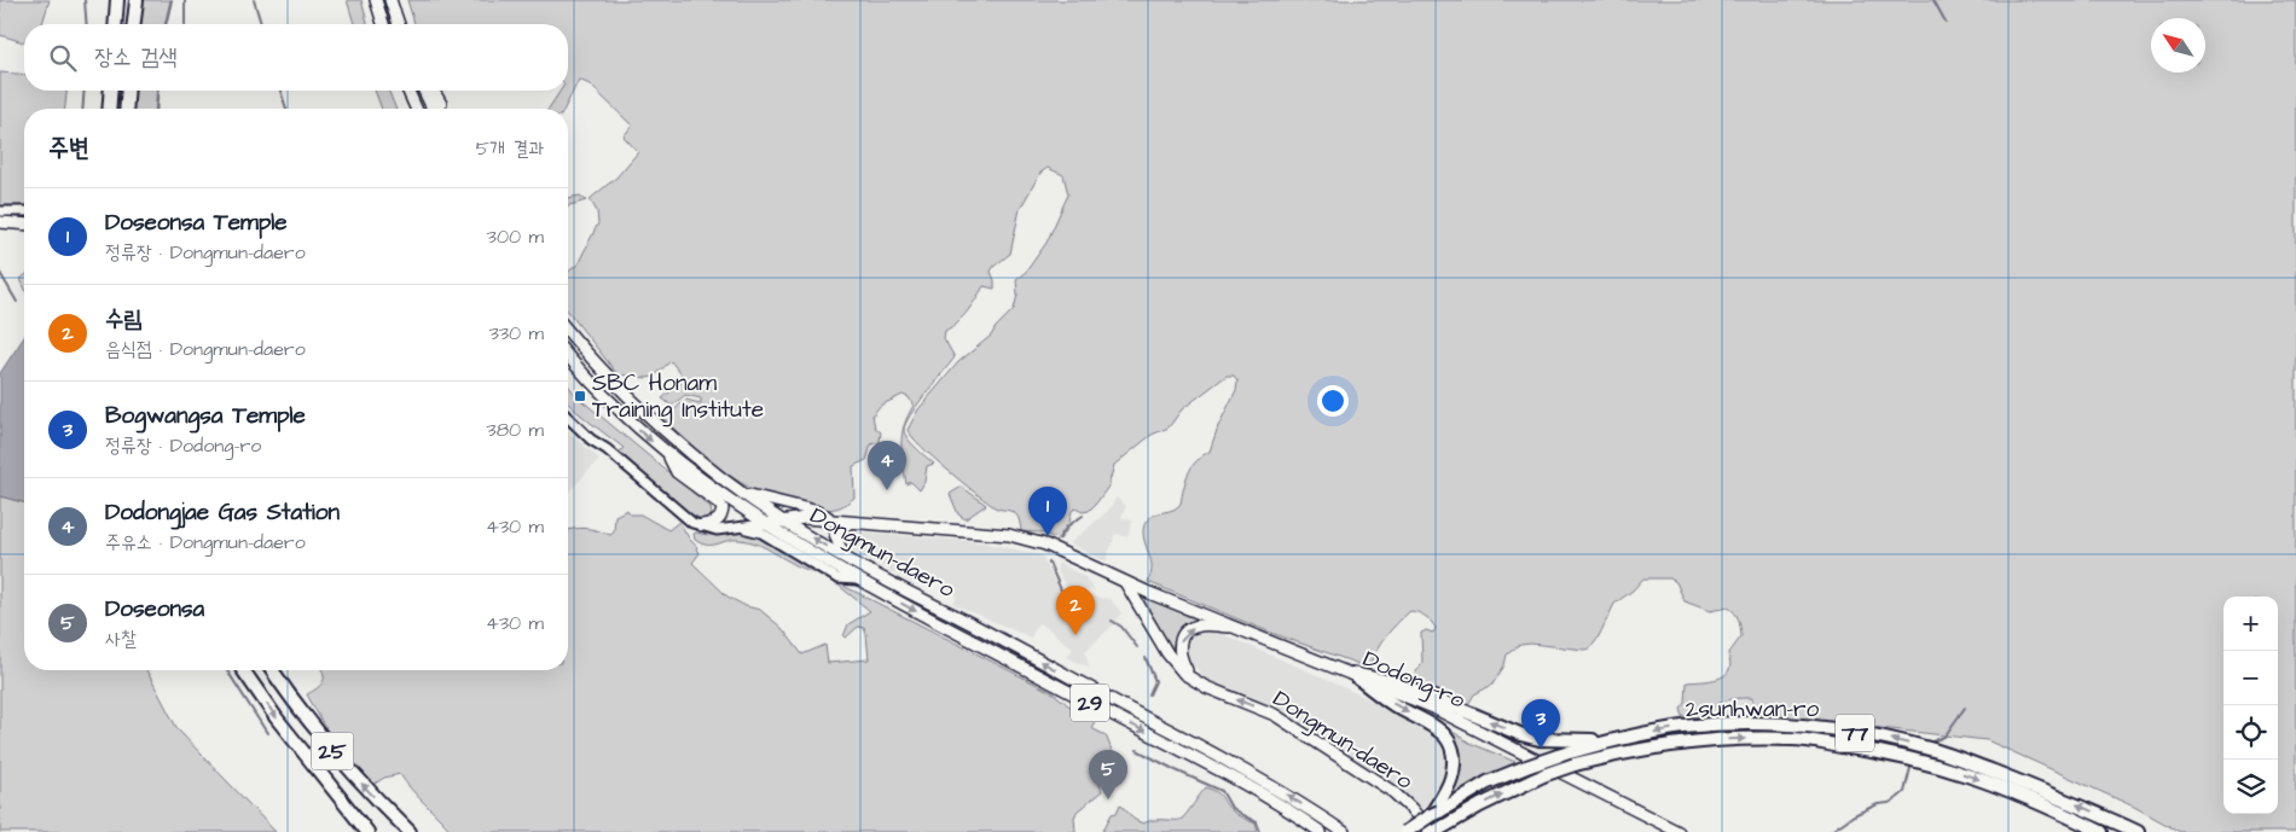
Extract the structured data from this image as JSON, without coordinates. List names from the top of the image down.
{
  "streets": {
    "highway": ["2sunhwan-ro", "77", "25"],
    "main road": ["Dongmun-daero", "Dodong-ro", "29"]
  },
  "crossings": [
    ["Dongmun-daero", "Dodong-ro"],
    ["Dongmun-daero", "2sunhwan-ro"]
  ],
  "places": {
    "transit": ["SBC Honam Training Institute"]
  },
  "north": "top left",
  "page": {
    "search": "장소 검색",
    "heading": ["주변", "5개 결과"],
    "list": [
      {
        "mark": "1",
        "name": "Doseonsa Temple",
        "note": "정류장 · Dongmun-daero",
        "value": "300 m"
      },
      {
        "mark": "2",
        "name": "수림",
        "note": "음식점 · Dongmun-daero",
        "value": "330 m"
      },
      {
        "mark": "3",
        "name": "Bogwangsa Temple",
        "note": "정류장 · Dodong-ro",
        "value": "380 m"
      },
      {
        "mark": "4",
        "name": "Dodongjae Gas Station",
        "note": "주유소 · Dongmun-daero",
        "value": "430 m"
      },
      {
        "mark": "5",
        "name": "Doseonsa",
        "note": "사찰",
        "value": "430 m"
      }
    ],
    "pins": [
      "4",
      "1",
      "2",
      "3",
      "5"
    ],
    "map_buttons": ["+", "−"]
  }
}
